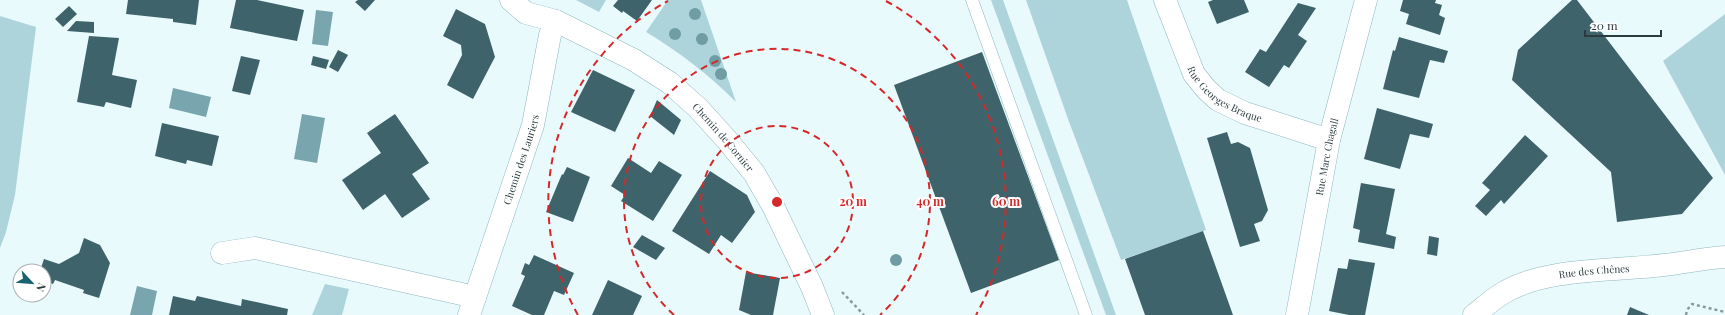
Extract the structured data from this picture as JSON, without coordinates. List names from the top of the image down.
{
  "streets": {
    "street": [
      "Rue Georges Braque",
      "Chemin de Cornier",
      "Rue Marc Chagall",
      "Chemin des Lauriers",
      "Rue des Chênes"
    ]
  },
  "crossings": [
    ["Rue Georges Braque", "Rue Marc Chagall"],
    ["Chemin de Cornier", "Chemin des Lauriers"]
  ],
  "scale_bar": "20 m",
  "north": "bottom right",
  "rings": ["20 m", "40 m", "60 m"]
}
